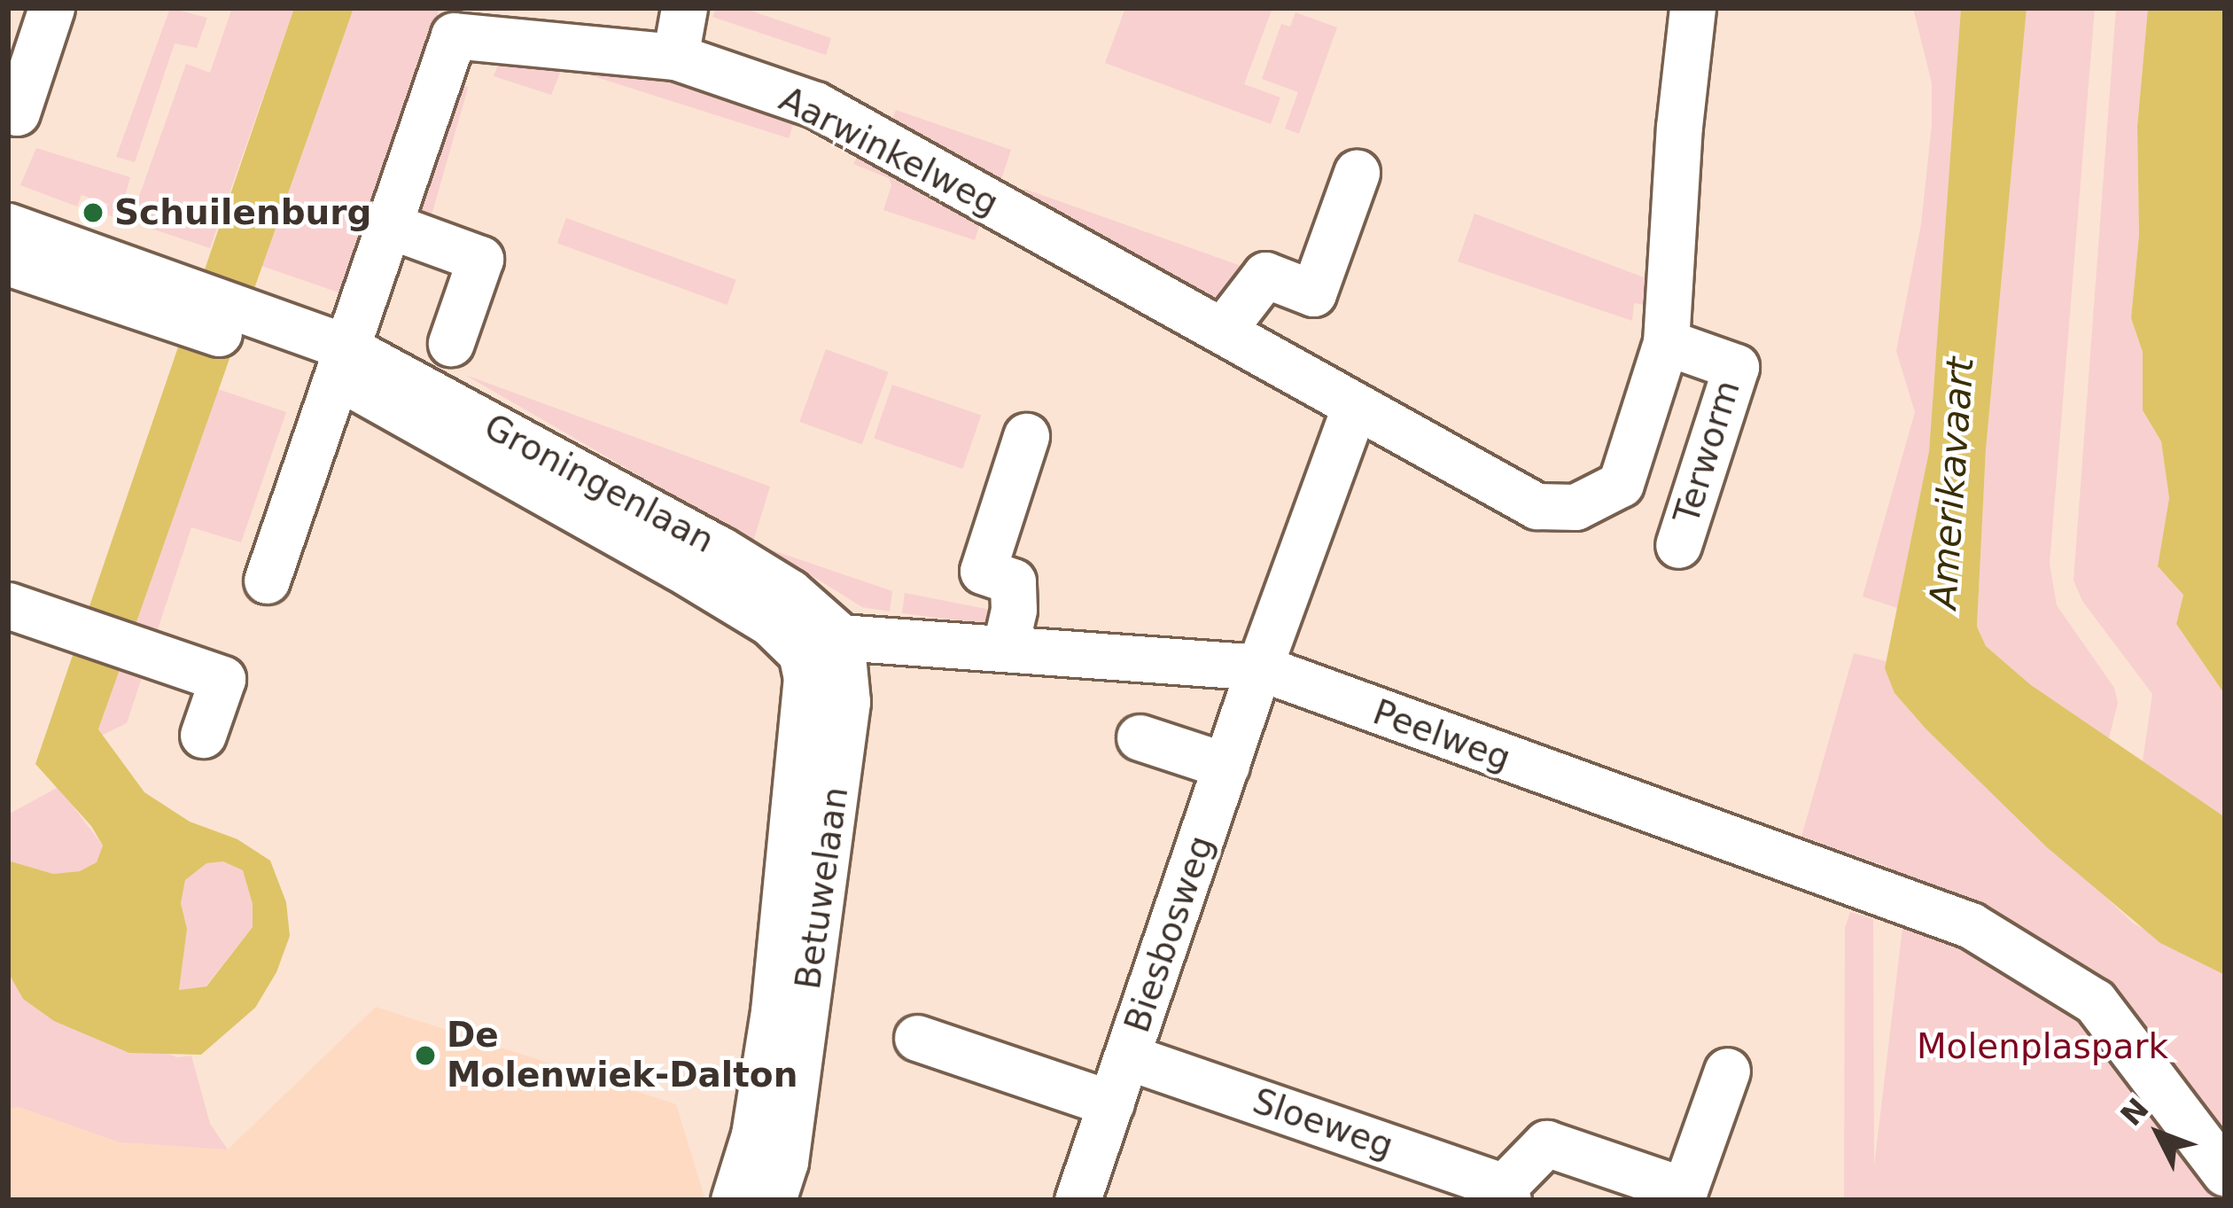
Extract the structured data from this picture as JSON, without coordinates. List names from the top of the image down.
{
  "streets": {
    "street": [
      "Aarwinkelweg",
      "Terworm",
      "Groningenlaan",
      "Peelweg",
      "Betuwelaan",
      "Biesbosweg",
      "Sloeweg"
    ]
  },
  "crossings": [
    ["Aarwinkelweg", "Terworm"],
    ["Aarwinkelweg", "Groningenlaan"],
    ["Groningenlaan", "Peelweg"],
    ["Groningenlaan", "Betuwelaan"],
    ["Peelweg", "Betuwelaan"],
    ["Peelweg", "Biesbosweg"],
    ["Biesbosweg", "Sloeweg"]
  ],
  "water": ["Amerikavaart"],
  "parks": ["Molenplaspark"],
  "places": ["Schuilenburg", "De Molenwiek-Dalton"],
  "north": "top left"
}
